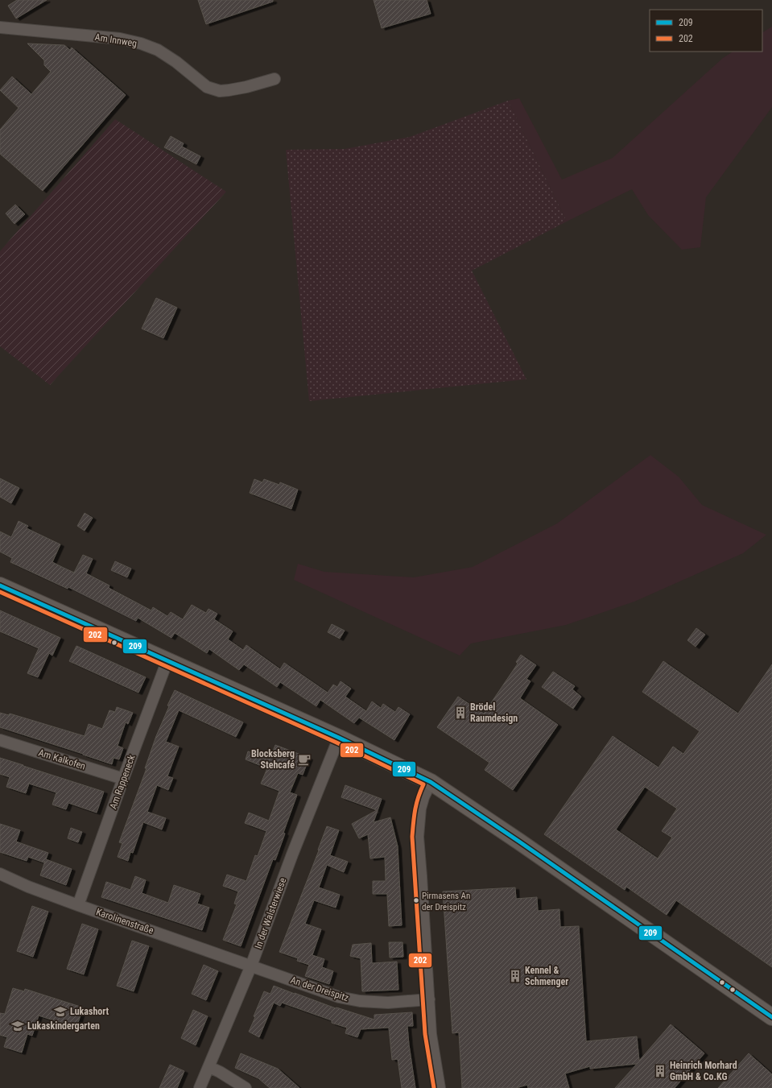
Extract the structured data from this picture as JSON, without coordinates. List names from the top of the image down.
{
  "streets": {
    "street": [
      "Am Innweg",
      "Am Kalkofen",
      "Am Rappeneck",
      "In der Walsterwiese",
      "Karolinenstraße",
      "An der Dreispitz"
    ]
  },
  "crossings": [
    ["Am Kalkofen", "Am Rappeneck"],
    ["Am Rappeneck", "Karolinenstraße"],
    ["In der Walsterwiese", "Karolinenstraße"],
    ["In der Walsterwiese", "An der Dreispitz"],
    ["Karolinenstraße", "An der Dreispitz"]
  ],
  "places": {
    "building": ["Brödel Raumdesign", "Kennel & Schmenger", "Heinrich Morhard GmbH & Co.KG"],
    "cafe": ["Blocksberg Stehcafé"],
    "other": ["Pirmasens An der Dreispitz"],
    "school or university": ["Lukashort", "Lukaskindergarten"]
  },
  "lines": ["transit line 209", "transit line 202"],
  "legend": ["209", "202"]
}
